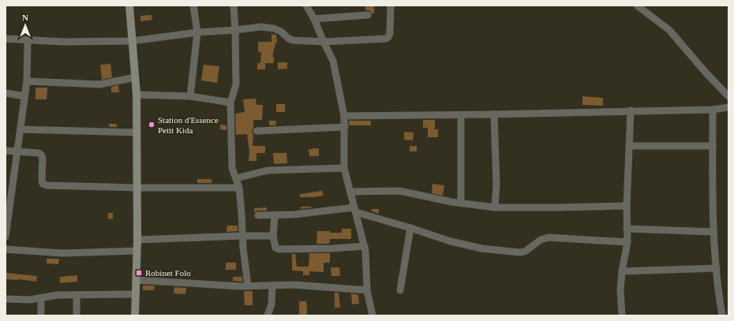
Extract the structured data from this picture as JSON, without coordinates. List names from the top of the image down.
{
  "places": {
    "other": ["Station d'Essence Petit Kida"],
    "transit": ["Robinet Folo"]
  },
  "north": "top"
}
